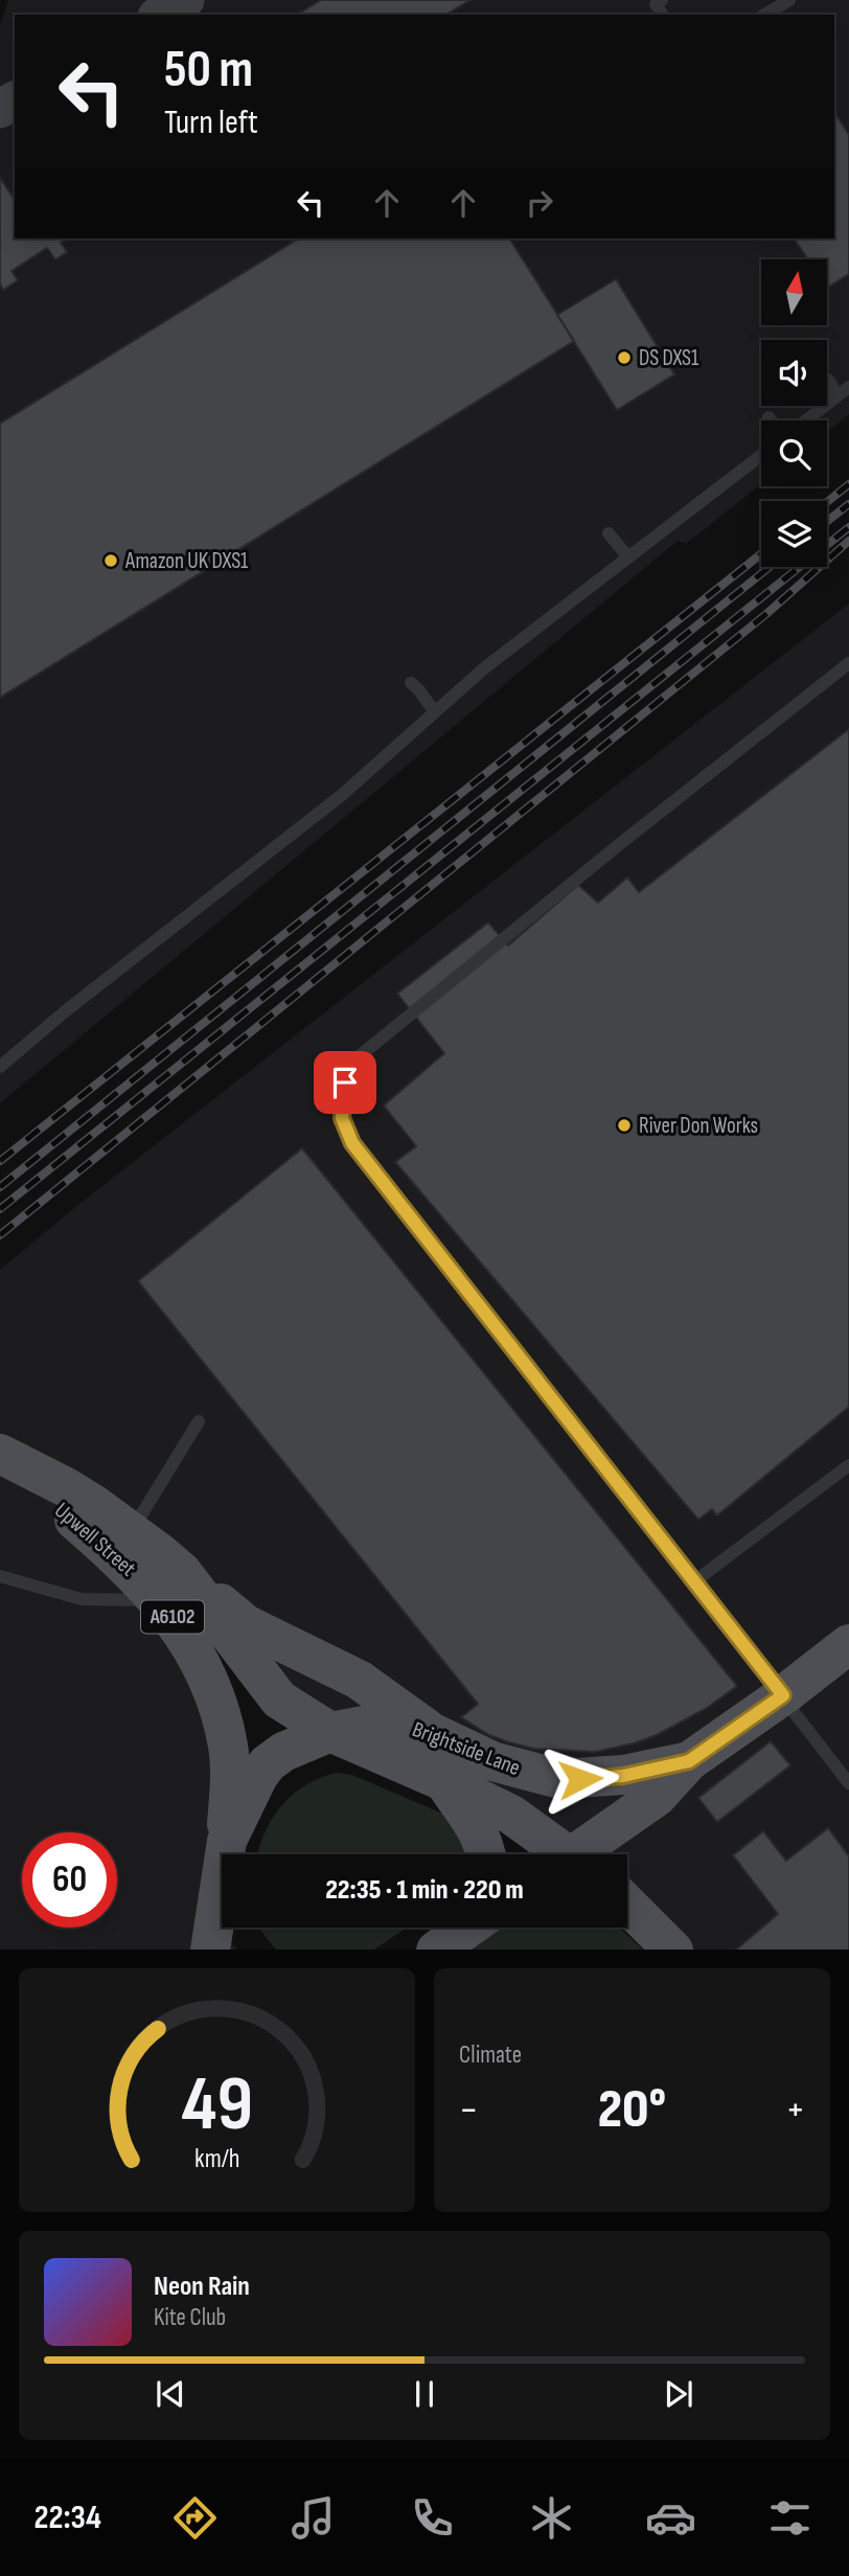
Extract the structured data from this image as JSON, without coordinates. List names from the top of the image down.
{
  "streets": {
    "main road": ["Upwell Street", "A6102", "Brightside Lane"]
  },
  "crossings": [
    ["Upwell Street", "Brightside Lane"]
  ],
  "places": ["DS DXS1", "Amazon UK DXS1", "River Don Works"],
  "north": "top",
  "page": {
    "turn": ["50 m", "Turn left"],
    "limit": "60",
    "trip": "22:35 · 1 min · 220 m",
    "tile": "Climate",
    "heat": ["−", "20°", "+"],
    "song": ["Neon Rain", "Kite Club"],
    "tabs": "22:34",
    "gauge": ["49", "km/h"]
  }
}
